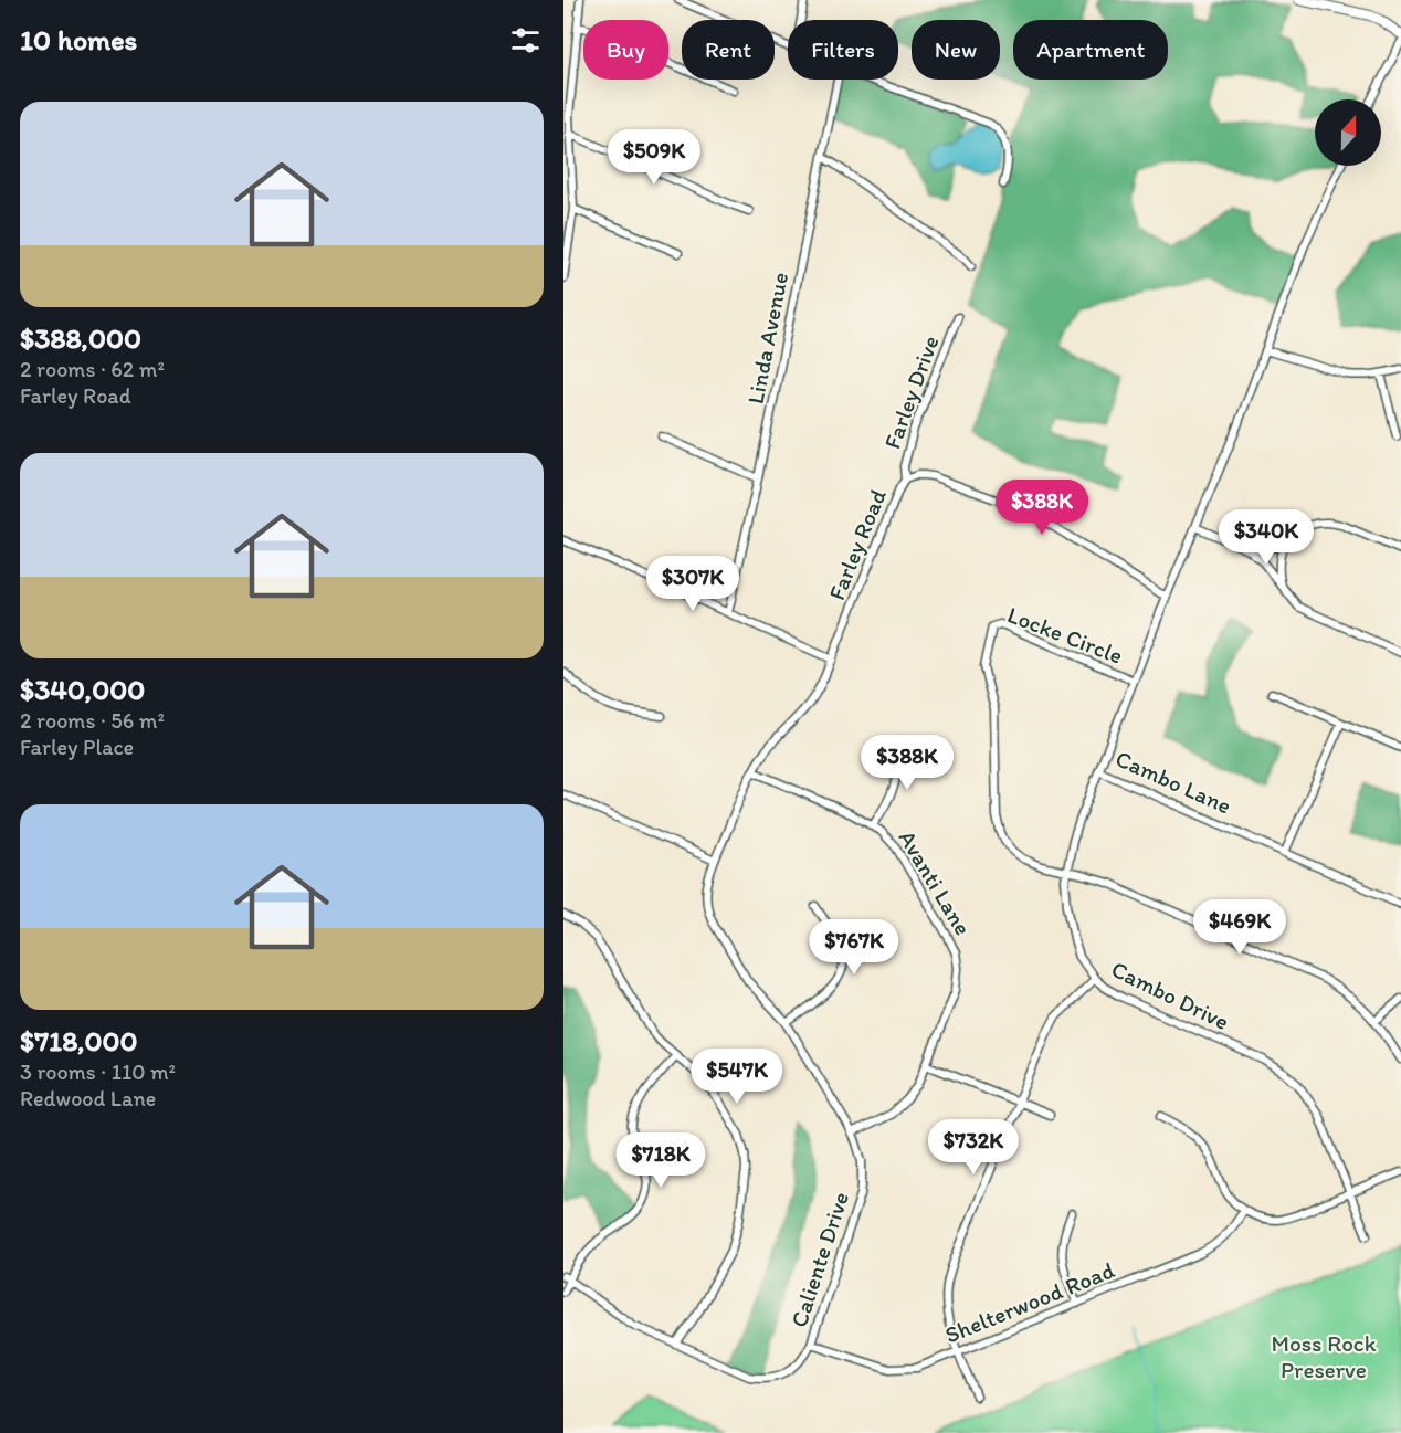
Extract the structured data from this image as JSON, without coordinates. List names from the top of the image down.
{
  "streets": {
    "street": [
      "Linda Avenue",
      "Farley Drive",
      "Farley Road",
      "Locke Circle",
      "Cambo Lane",
      "Avanti Lane",
      "Cambo Drive",
      "Caliente Drive",
      "Shelterwood Road"
    ]
  },
  "crossings": [
    ["Farley Drive", "Farley Road"],
    ["Farley Road", "Cambo Lane"],
    ["Farley Road", "Caliente Drive"],
    ["Locke Circle", "Cambo Lane"],
    ["Locke Circle", "Cambo Drive"],
    ["Cambo Lane", "Cambo Drive"],
    ["Avanti Lane", "Caliente Drive"],
    ["Caliente Drive", "Shelterwood Road"]
  ],
  "parks": ["Moss Rock Preserve"],
  "north": "top",
  "page": {
    "heading": "10 homes",
    "chip": [
      "Buy",
      "Rent",
      "Filters",
      "New",
      "Apartment"
    ],
    "list": [
      {
        "name": "$388,000",
        "note": "2 rooms · 62 m² · Farley Road"
      },
      {
        "name": "$340,000",
        "note": "2 rooms · 56 m² · Farley Place"
      },
      {
        "name": "$718,000",
        "note": "3 rooms · 110 m² · Redwood Lane"
      }
    ],
    "price": [
      "$509K",
      "$388K",
      "$340K",
      "$307K",
      "$388K",
      "$469K",
      "$767K",
      "$547K",
      "$732K",
      "$718K"
    ]
  }
}
